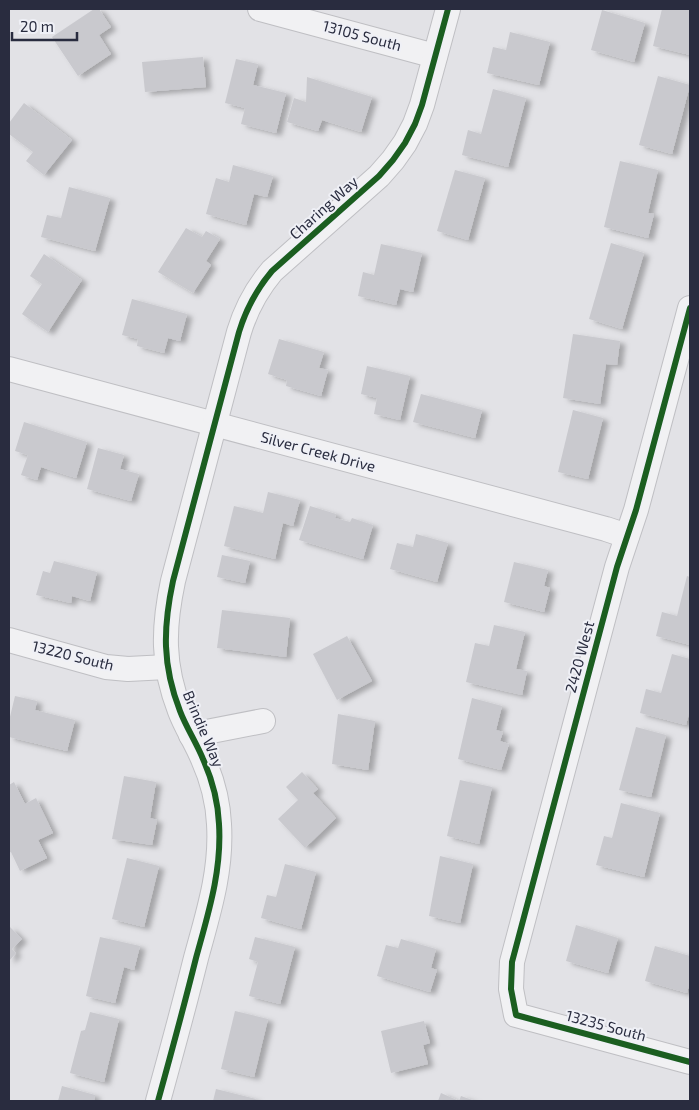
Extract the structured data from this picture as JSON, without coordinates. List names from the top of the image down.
{
  "streets": {
    "street": [
      "13105 South",
      "Charing Way",
      "Silver Creek Drive",
      "13220 South",
      "2420 West",
      "Brindie Way",
      "13235 South"
    ]
  },
  "crossings": [
    ["13105 South", "Charing Way"],
    ["Charing Way", "Silver Creek Drive"],
    ["Charing Way", "Brindie Way"],
    ["Silver Creek Drive", "2420 West"],
    ["Silver Creek Drive", "Brindie Way"],
    ["13220 South", "Brindie Way"],
    ["2420 West", "13235 South"]
  ],
  "scale_bar": "20 m"
}
